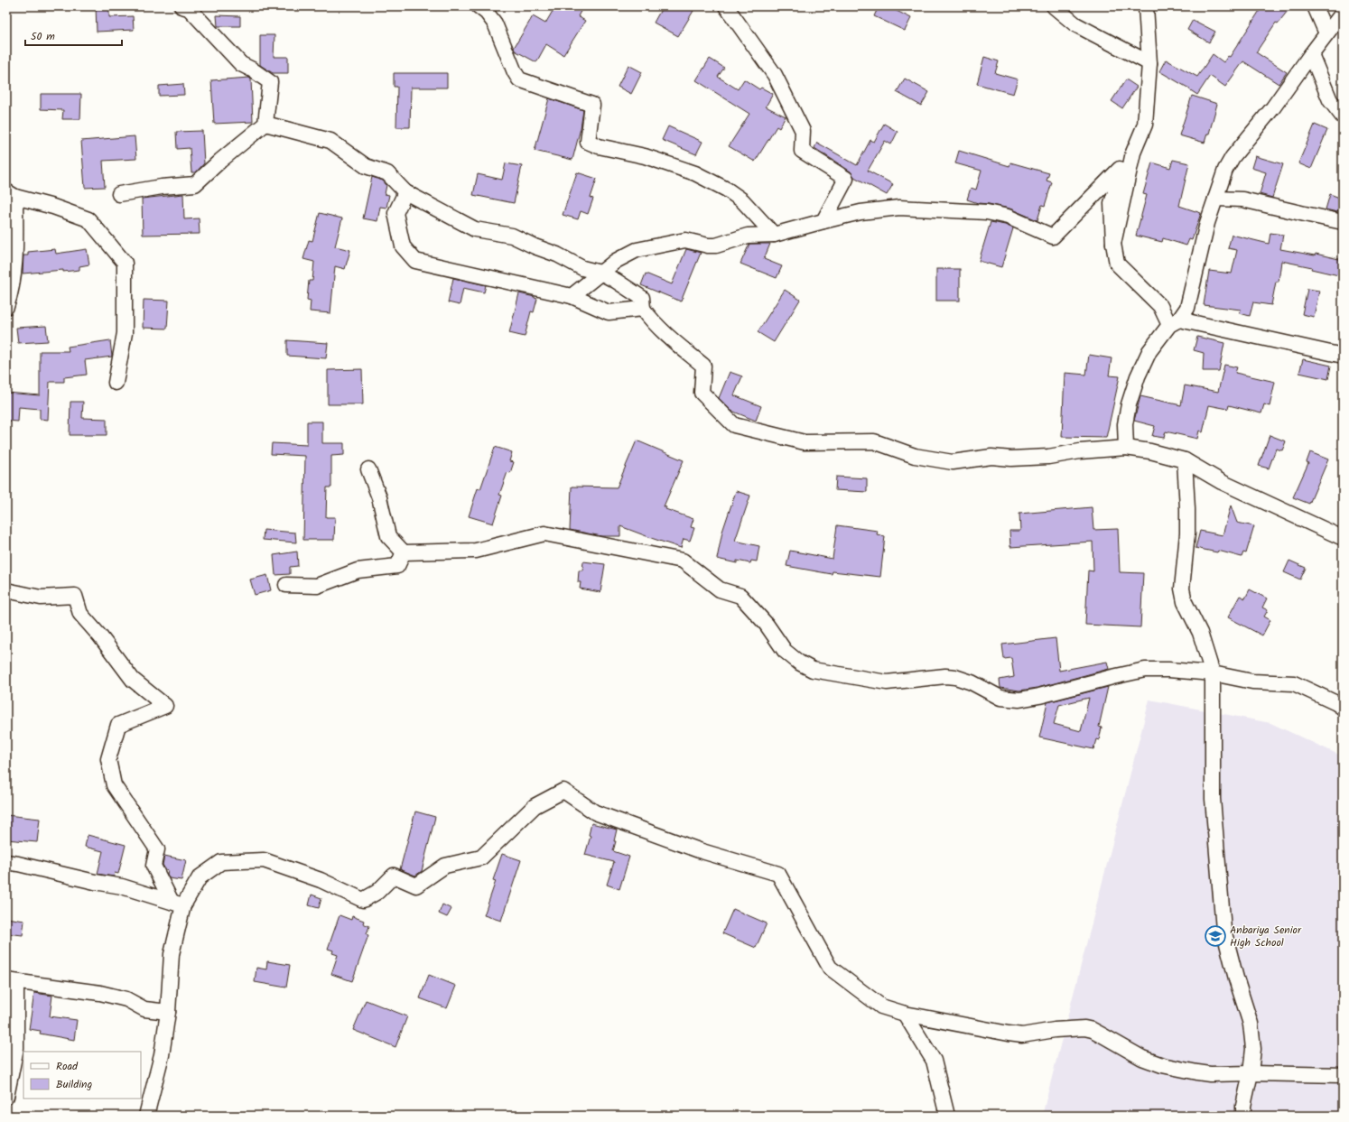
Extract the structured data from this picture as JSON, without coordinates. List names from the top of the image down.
{
  "places": {
    "school or university": ["Anbariya Senior High School"]
  },
  "legend": ["Road", "Building"],
  "scale_bar": "50 m"
}
